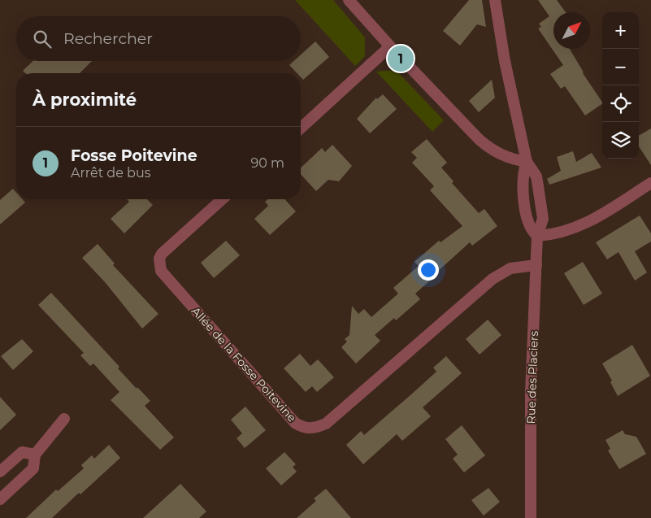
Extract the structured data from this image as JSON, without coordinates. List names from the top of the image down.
{
  "streets": {
    "street": ["Allée de la Fosse Poitevine", "Rue des Placiers"]
  },
  "crossings": [
    ["Allée de la Fosse Poitevine", "Rue des Placiers"]
  ],
  "north": "top right",
  "page": {
    "map_buttons": ["+", "−"],
    "search": "Rechercher",
    "pins": "1",
    "heading": "À proximité",
    "list": [
      {
        "mark": "1",
        "name": "Fosse Poitevine",
        "note": "Arrêt de bus",
        "value": "90 m"
      }
    ]
  }
}
